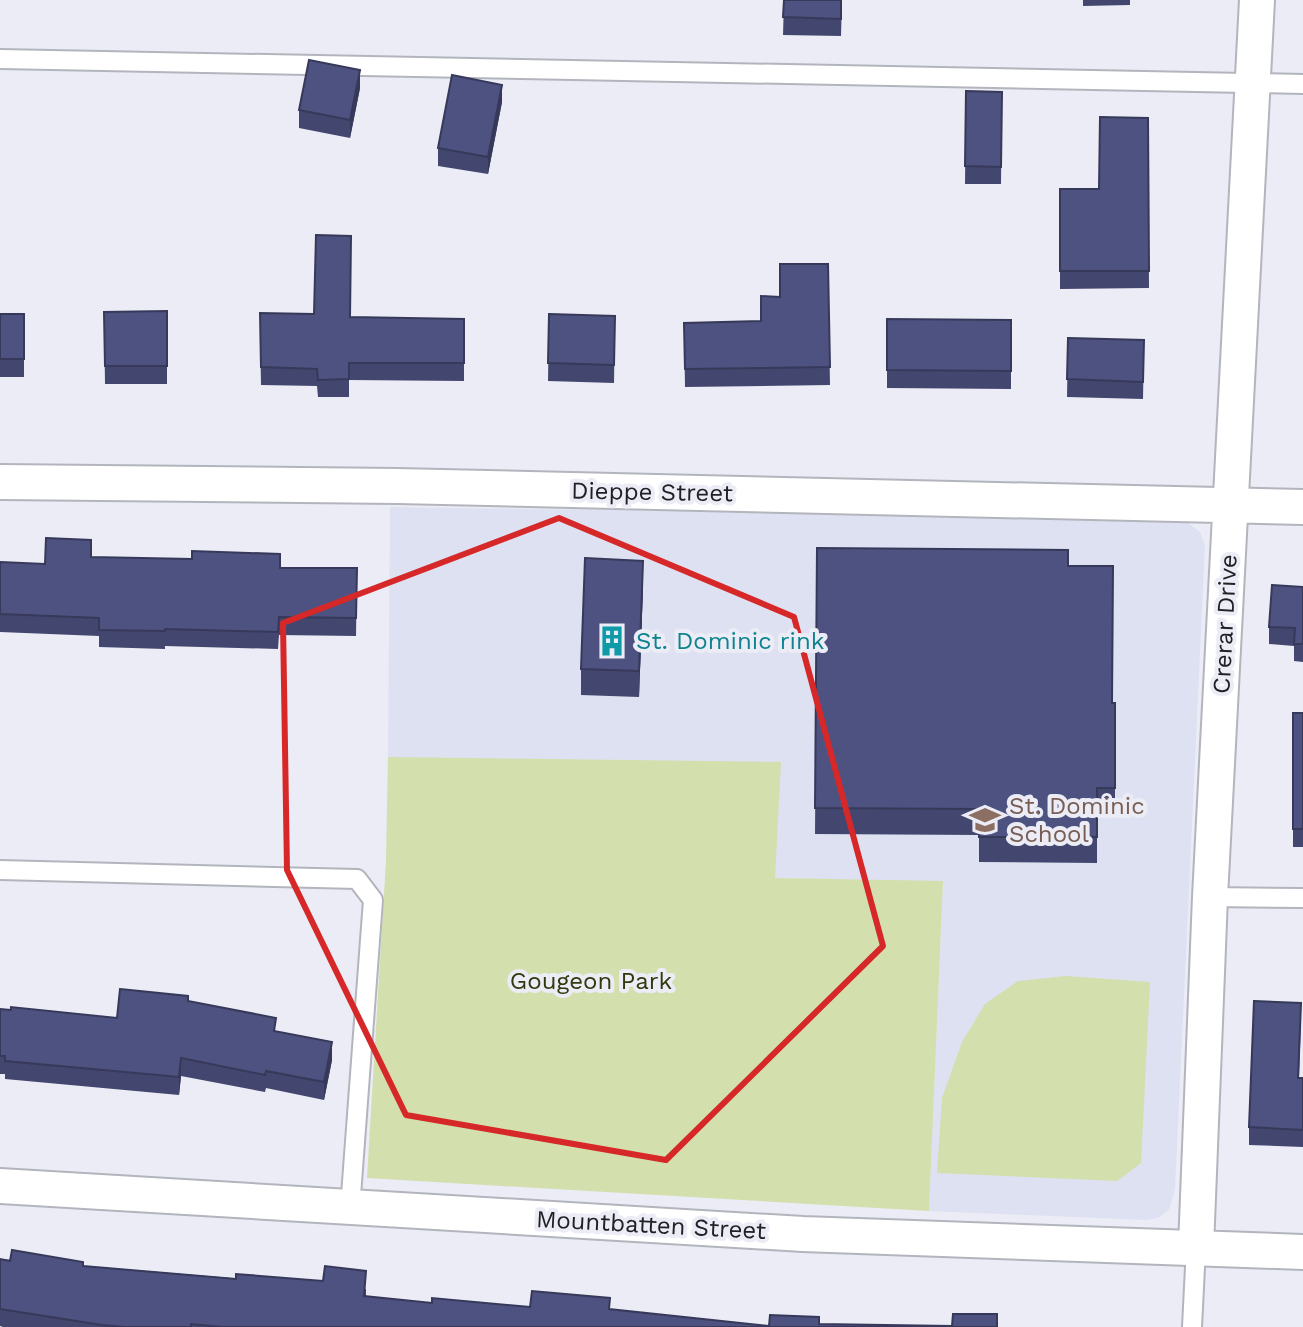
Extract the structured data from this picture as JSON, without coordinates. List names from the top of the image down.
{
  "streets": {
    "street": ["Dieppe Street", "Crerar Drive", "Mountbatten Street"]
  },
  "crossings": [
    ["Dieppe Street", "Crerar Drive"],
    ["Crerar Drive", "Mountbatten Street"]
  ],
  "parks": ["Gougeon Park"],
  "places": {
    "building": ["St. Dominic rink"],
    "school or university": ["St. Dominic School"]
  }
}
